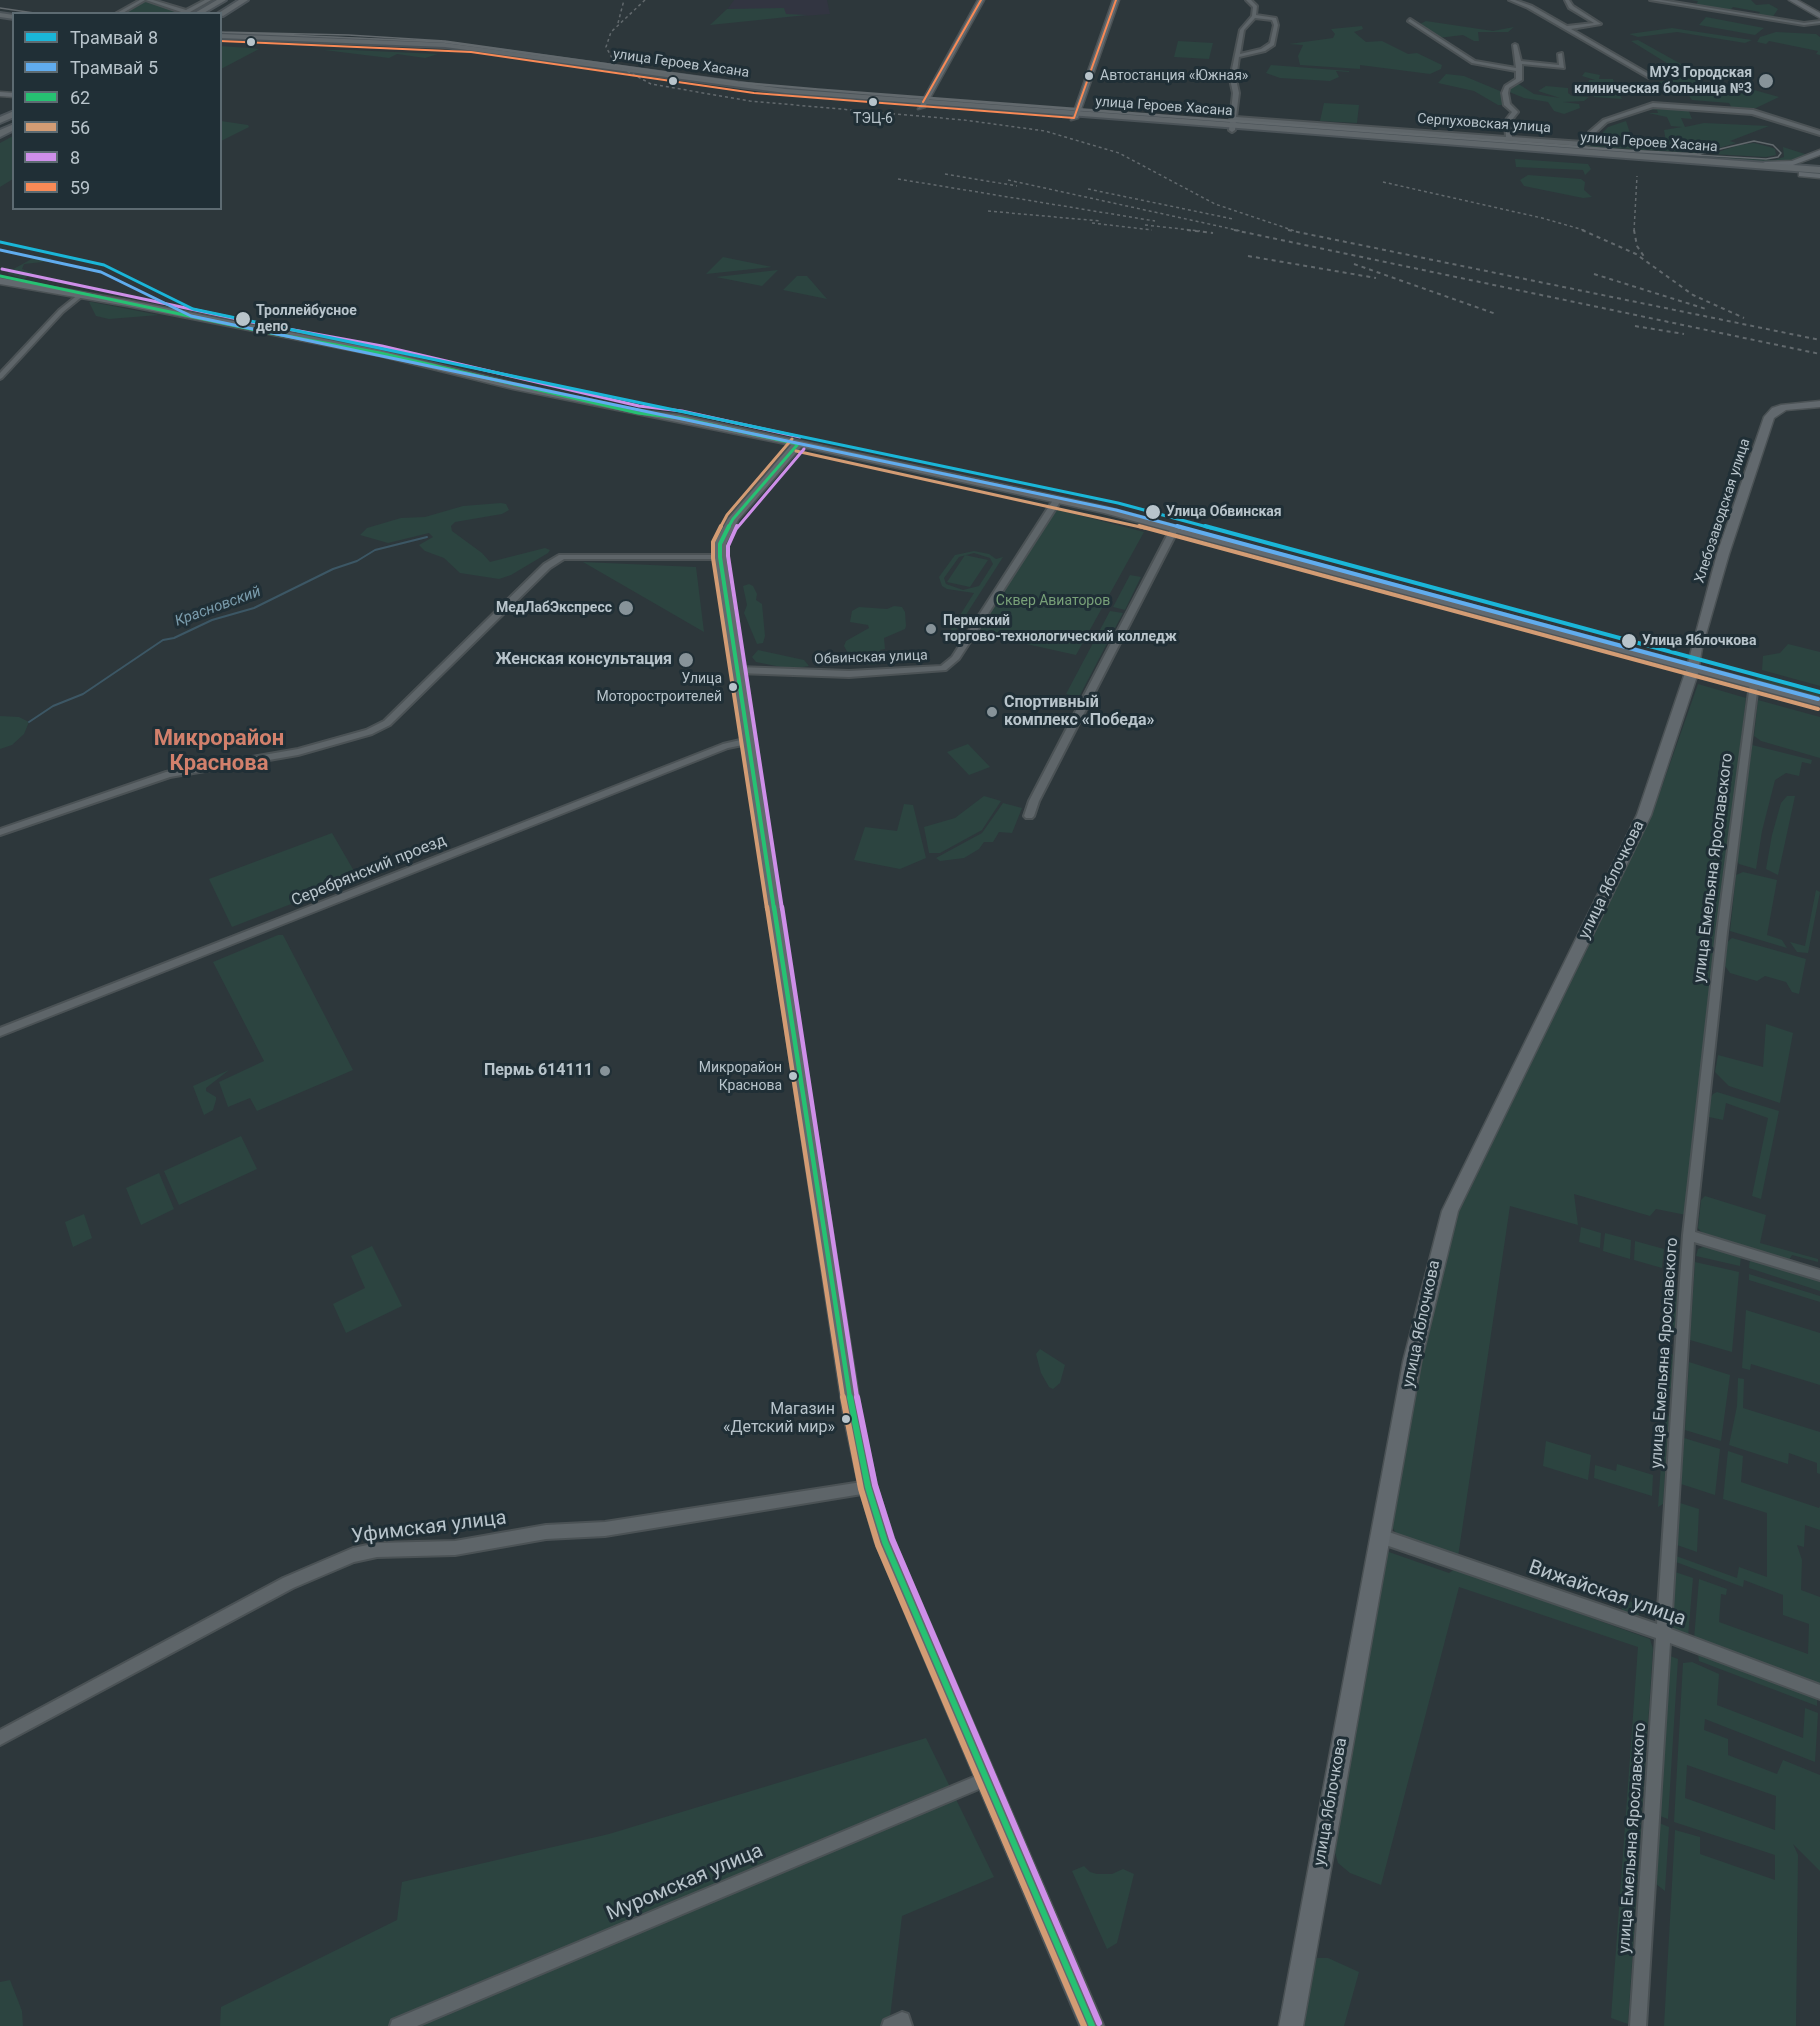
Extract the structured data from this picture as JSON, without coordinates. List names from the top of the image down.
{
  "streets": {
    "main road": ["улица Героев Хасана", "Хлебозаводская улица", "улица Яблочкова"],
    "street": [
      "Серпуховская улица",
      "Обвинская улица",
      "улица Емельяна Ярославского",
      "Серебрянский проезд",
      "Уфимская улица",
      "Вижайская улица",
      "Муромская улица"
    ]
  },
  "crossings": [
    ["улица Героев Хасана", "Серпуховская улица"],
    ["Хлебозаводская улица", "улица Яблочкова"],
    ["улица Емельяна Ярославского", "Вижайская улица"],
    ["улица Яблочкова", "Вижайская улица"]
  ],
  "districts": ["Микрорайон Краснова"],
  "water": ["Красновский"],
  "parks": ["Сквер Авиаторов"],
  "places": [
    "Автостанция «Южная»",
    "МУЗ Городская клиническая больница №3",
    "ТЭЦ-6",
    "Троллейбусное депо",
    "Улица Обвинская",
    "МедЛабЭкспресс",
    "Пермский торгово-технологический колледж",
    "Улица Яблочкова",
    "Женская консультация",
    "Улица Моторостроителей",
    "Спортивный комплекс «Победа»",
    "Пермь 614111",
    "Микрорайон Краснова",
    "Магазин «Детский мир»"
  ],
  "lines": [
    "transit line 59",
    "tram line 8",
    "tram line 5",
    "transit line 8",
    "transit line 62",
    "transit line 56"
  ],
  "legend": [
    "Трамвай 8",
    "Трамвай 5",
    "62",
    "56",
    "8",
    "59"
  ]
}
